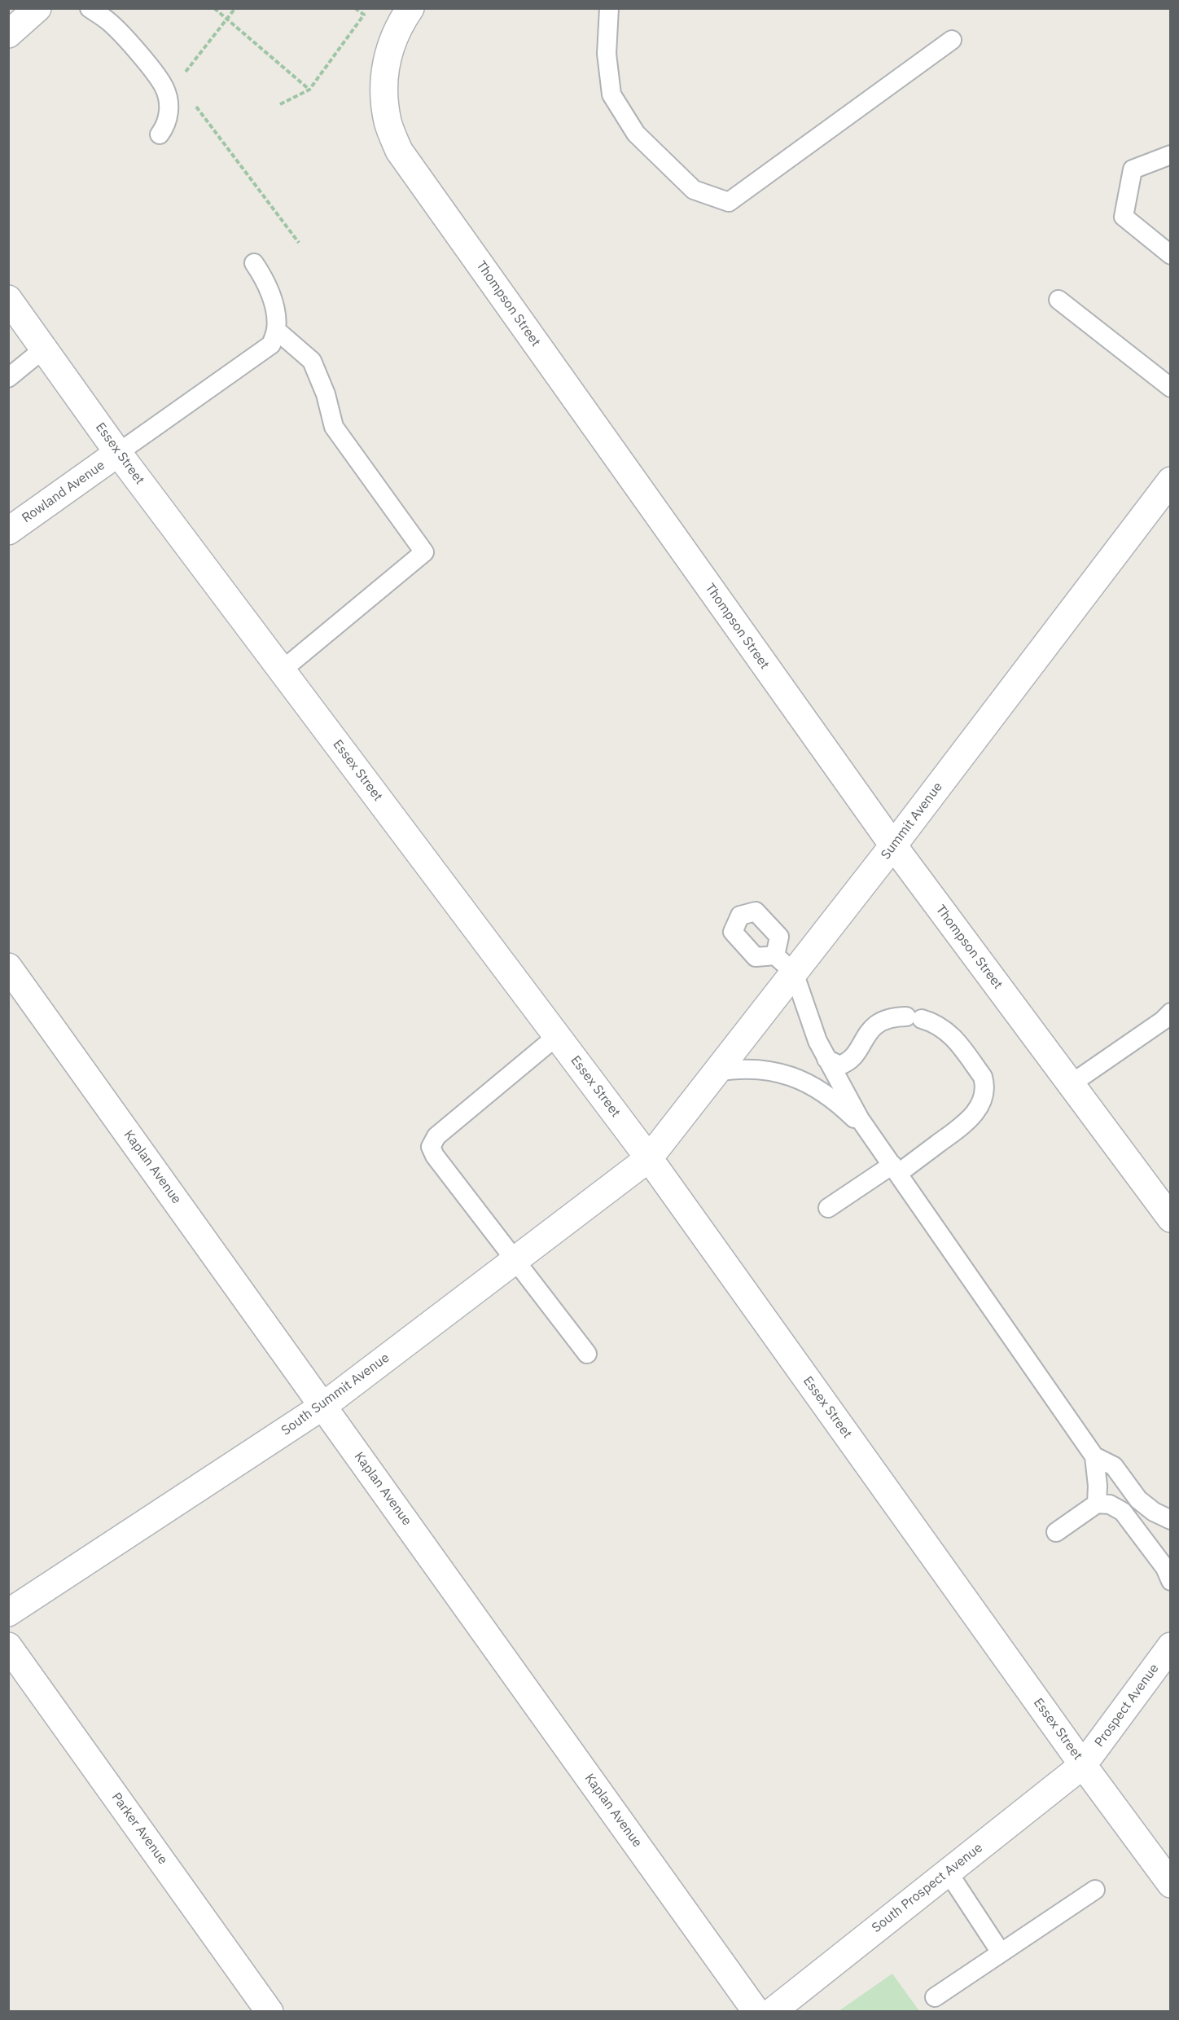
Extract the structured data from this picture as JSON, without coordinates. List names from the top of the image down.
{
  "streets": {
    "street": [
      "Thompson Street",
      "Essex Street",
      "Rowland Avenue",
      "Summit Avenue",
      "Kaplan Avenue",
      "South Summit Avenue",
      "Prospect Avenue",
      "Parker Avenue",
      "South Prospect Avenue"
    ]
  },
  "crossings": [
    ["Thompson Street", "Summit Avenue"],
    ["Essex Street", "Rowland Avenue"],
    ["Essex Street", "Summit Avenue"],
    ["Essex Street", "South Summit Avenue"],
    ["Essex Street", "Prospect Avenue"],
    ["Essex Street", "South Prospect Avenue"],
    ["Summit Avenue", "South Summit Avenue"],
    ["Kaplan Avenue", "South Summit Avenue"],
    ["Prospect Avenue", "South Prospect Avenue"]
  ]
}
